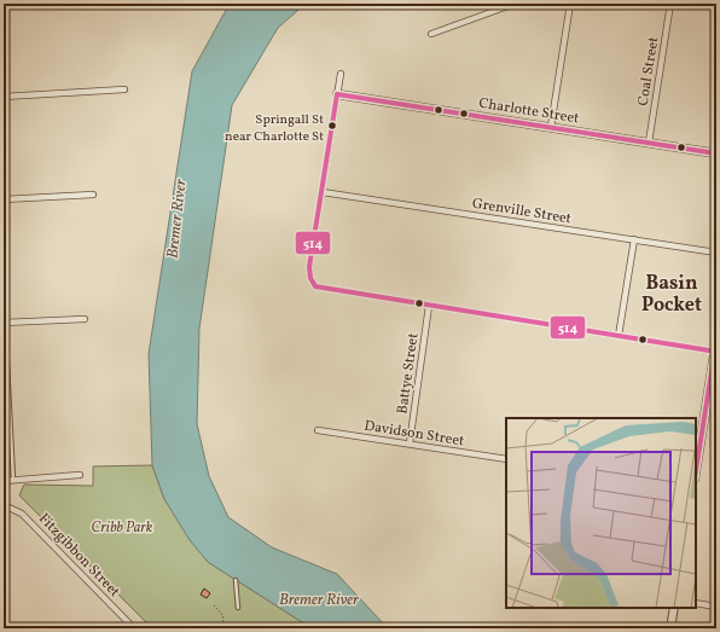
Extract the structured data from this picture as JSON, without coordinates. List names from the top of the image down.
{
  "streets": {
    "street": [
      "Coal Street",
      "Charlotte Street",
      "Grenville Street",
      "Battye Street",
      "Davidson Street",
      "Fitzgibbon Street"
    ]
  },
  "crossings": [
    ["Coal Street", "Charlotte Street"],
    ["Battye Street", "Davidson Street"]
  ],
  "districts": ["Basin Pocket"],
  "water": ["Bremer River"],
  "parks": ["Cribb Park"],
  "places": ["Springall St near Charlotte St"],
  "lines": ["transit line 514"]
}
